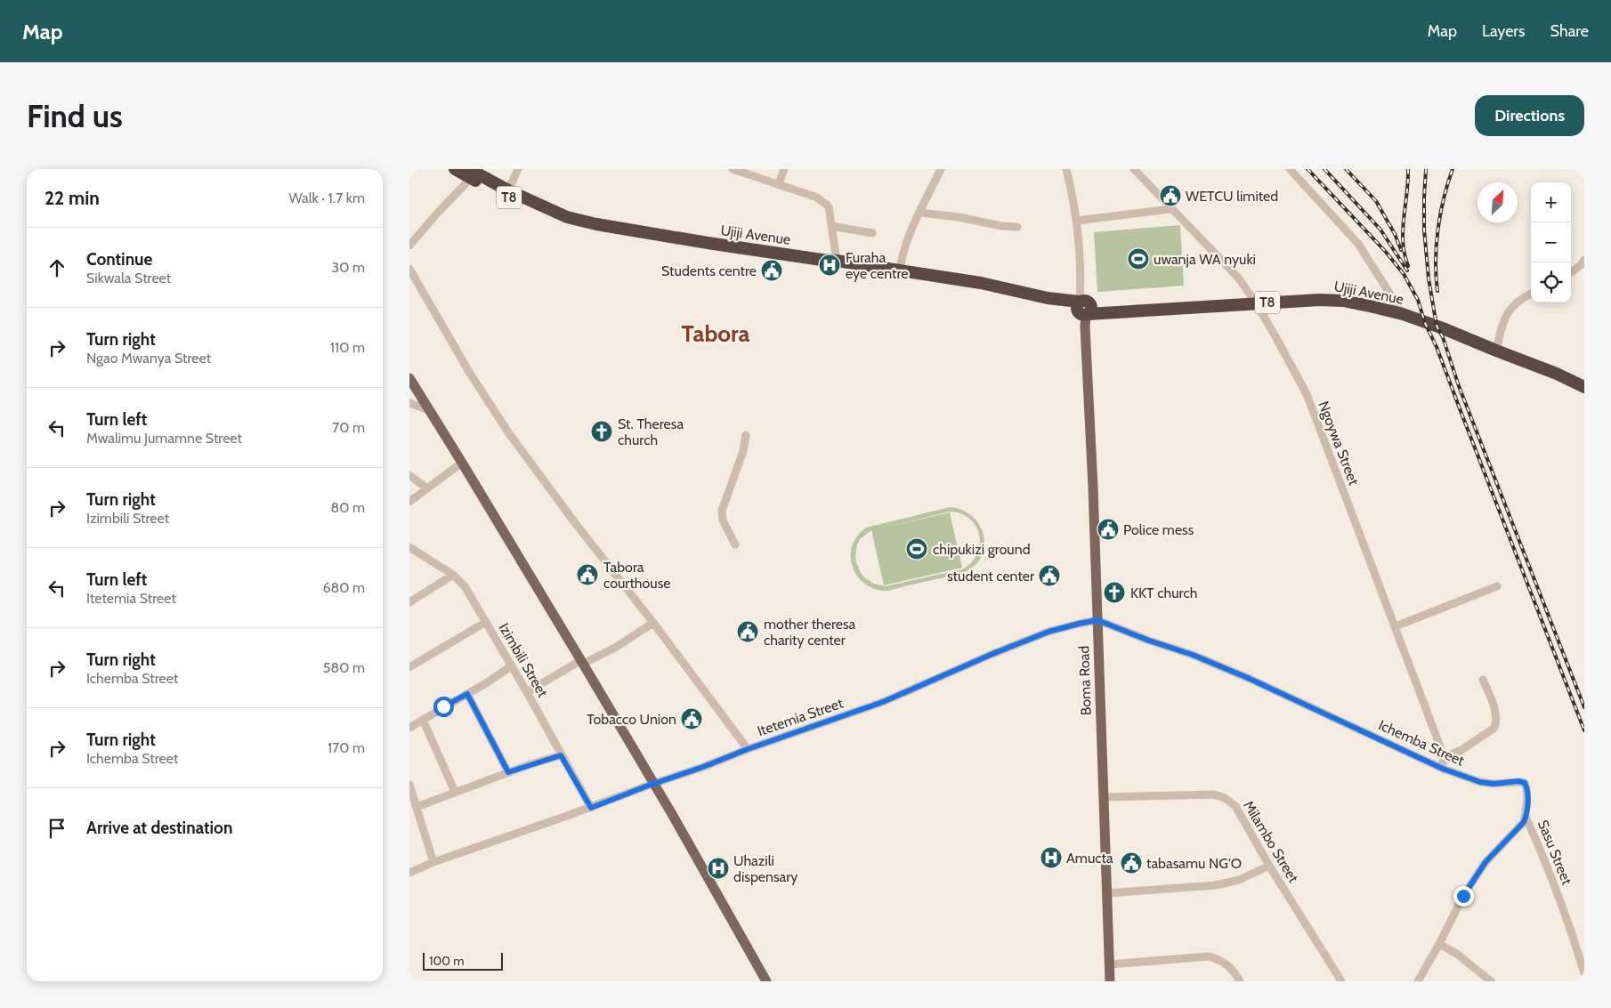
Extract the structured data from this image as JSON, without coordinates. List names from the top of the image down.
{
  "streets": {
    "highway": ["T8", "Ujiji Avenue"],
    "main road": ["Boma Road"],
    "street": [
      "Ngoywa Street",
      "Izimbili Street",
      "Itetemia Street",
      "Ichemba Street",
      "Milambo Street",
      "Sasu Street"
    ]
  },
  "crossings": [
    ["T8", "Ujiji Avenue"],
    ["Ujiji Avenue", "Ngoywa Street"],
    ["Ujiji Avenue", "Boma Road"],
    ["Ngoywa Street", "Ichemba Street"],
    ["Izimbili Street", "Itetemia Street"],
    ["Boma Road", "Itetemia Street"],
    ["Boma Road", "Ichemba Street"],
    ["Boma Road", "Milambo Street"],
    ["Itetemia Street", "Ichemba Street"],
    ["Ichemba Street", "Sasu Street"]
  ],
  "districts": ["Tabora"],
  "places": {
    "public building": [
      "WETCU limited",
      "Students centre",
      "Police mess",
      "Tabora courthouse",
      "student center",
      "mother theresa charity center",
      "Tobacco Union",
      "tabasamu NG'O"
    ],
    "sports": ["uwanja WA nyuki", "chipukizi ground"],
    "hospital": ["Furaha eye centre", "Amucta", "Uhazili dispensary"],
    "church": ["St. Theresa church", "KKT church"]
  },
  "scale_bar": "100 m",
  "north": "top right",
  "page": {
    "header": "Map",
    "nav": ["Map", "Layers", "Share"],
    "buttons": "Directions",
    "title": "Find us",
    "heading": ["22 min", "Walk · 1.7 km"],
    "map_buttons": ["+", "−"],
    "list": [
      ["Continue", "Sikwala Street", "30 m"],
      ["Turn right", "Ngao Mwanya Street", "110 m"],
      ["Turn left", "Mwalimu Jumamne Street", "70 m"],
      ["Turn right", "Izimbili Street", "80 m"],
      ["Turn left", "Itetemia Street", "680 m"],
      ["Turn right", "Ichemba Street", "580 m"],
      ["Turn right", "Ichemba Street", "170 m"],
      "Arrive at destination"
    ],
    "scale": "100 m"
  }
}
